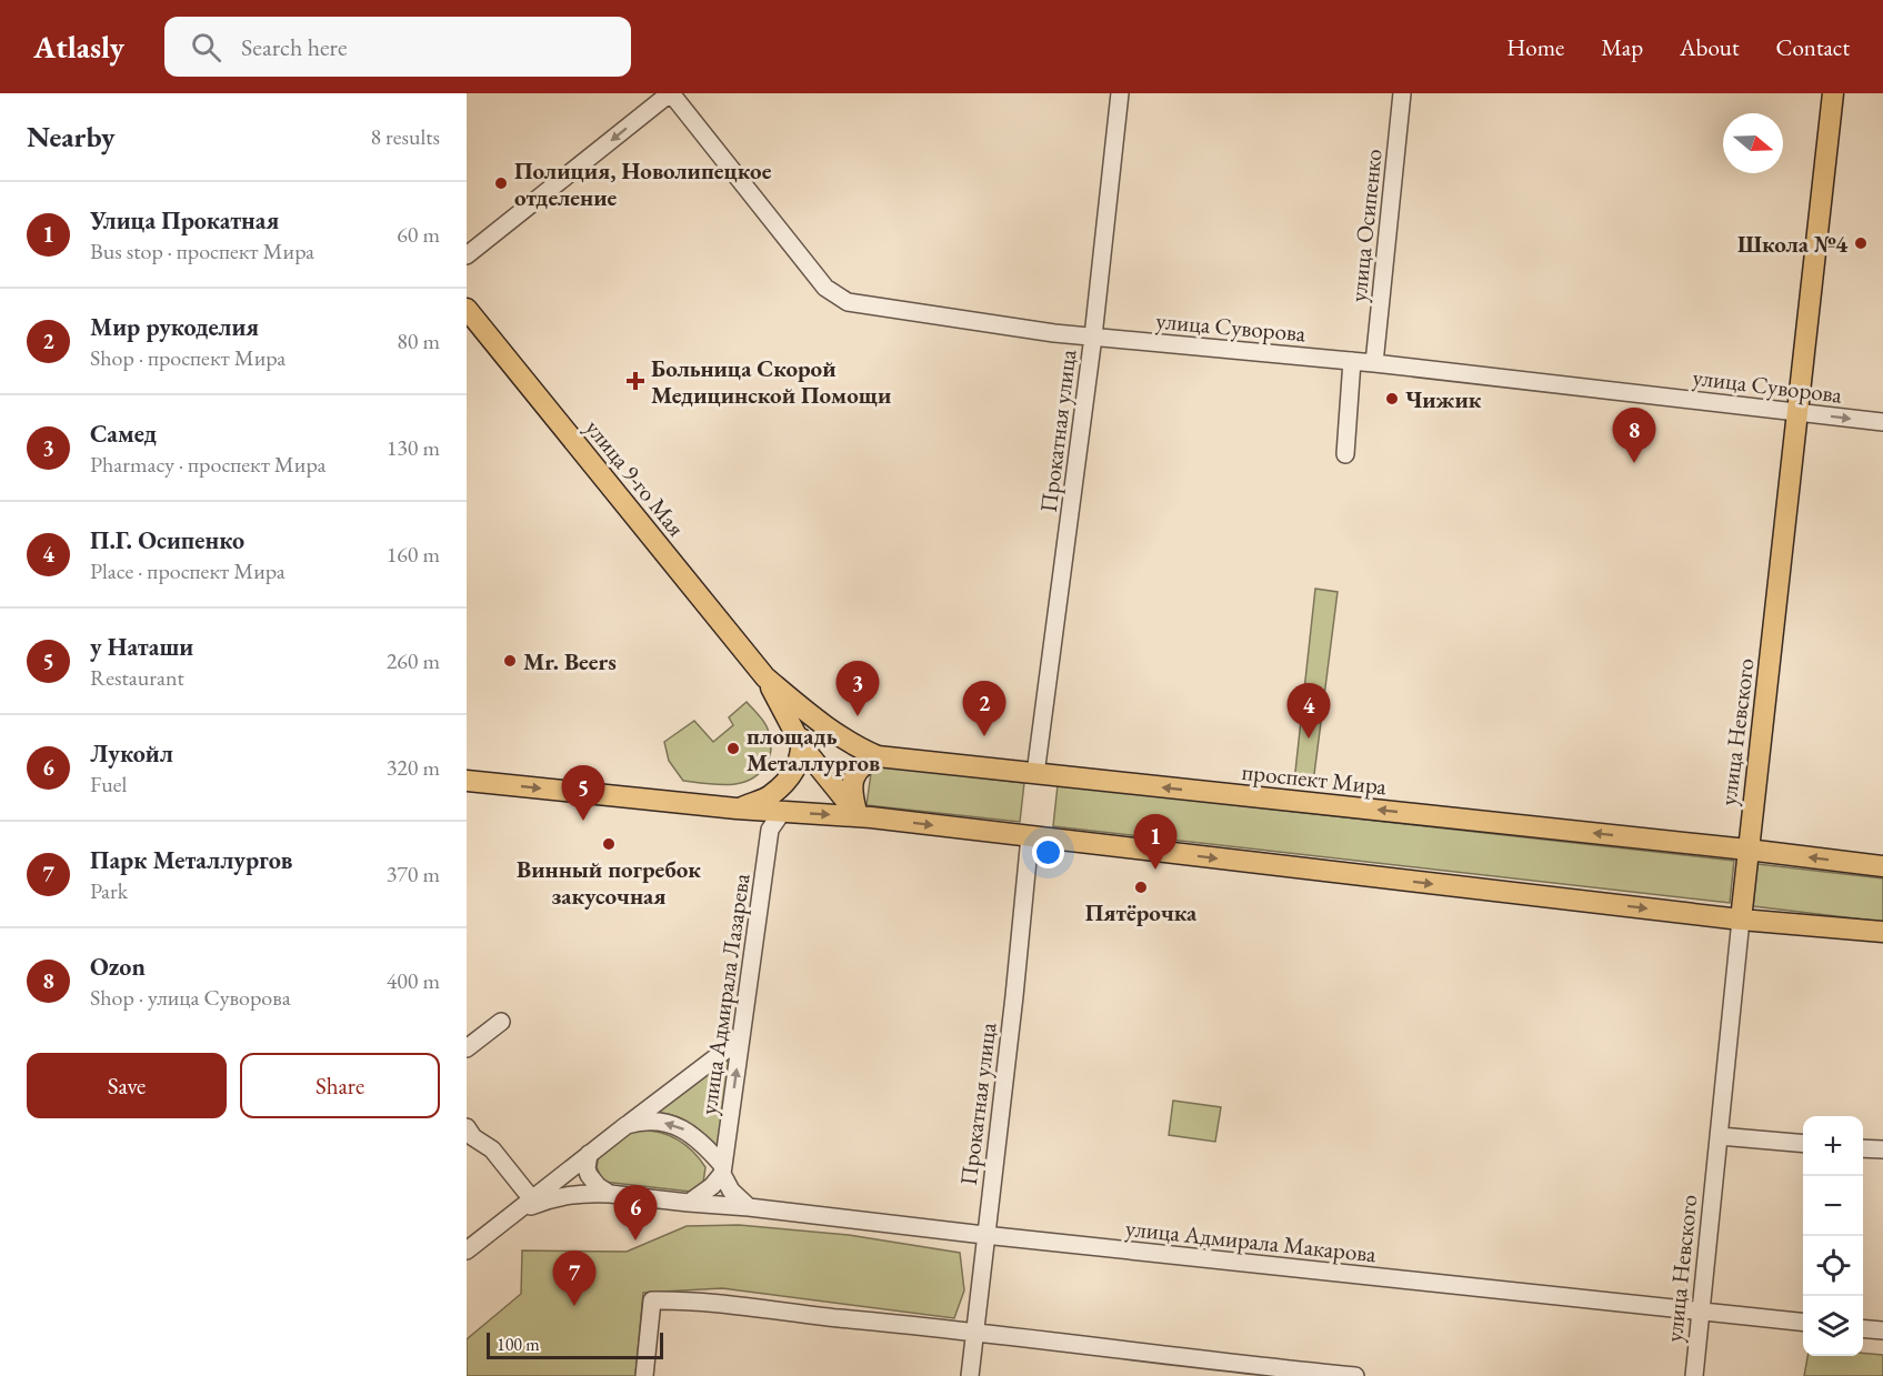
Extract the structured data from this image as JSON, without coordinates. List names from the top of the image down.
{
  "streets": {
    "main road": ["улица 9-го Мая", "улица Невского", "проспект Мира"],
    "street": [
      "улица Осипенко",
      "улица Суворова",
      "Прокатная улица",
      "улица Адмирала Лазарева",
      "улица Адмирала Макарова"
    ]
  },
  "crossings": [
    ["улица Осипенко", "улица Суворова"],
    ["улица Суворова", "Прокатная улица"],
    ["улица Суворова", "улица Невского"],
    ["Прокатная улица", "проспект Мира"],
    ["Прокатная улица", "улица Адмирала Макарова"],
    ["улица 9-го Мая", "проспект Мира"],
    ["улица Невского", "проспект Мира"],
    ["улица Невского", "улица Адмирала Макарова"]
  ],
  "one_way": ["улица Адмирала Лазарева"],
  "places": {
    "other": [
      "Полиция, Новолипецкое отделение",
      "Школа №4",
      "Чижик",
      "Mr. Beers",
      "площадь Металлургов",
      "Винный погребок закусочная",
      "Пятёрочка"
    ],
    "health": ["Больница Скорой Медицинской Помощи"]
  },
  "scale_bar": "100 m",
  "north": "right",
  "page": {
    "header": "Atlasly",
    "search": "Search here",
    "nav": [
      "Home",
      "Map",
      "About",
      "Contact"
    ],
    "heading": ["Nearby", "8 results"],
    "list": [
      {
        "mark": "1",
        "name": "Улица Прокатная",
        "note": "Bus stop · проспект Мира",
        "value": "60 m"
      },
      {
        "mark": "2",
        "name": "Мир рукоделия",
        "note": "Shop · проспект Мира",
        "value": "80 m"
      },
      {
        "mark": "3",
        "name": "Самед",
        "note": "Pharmacy · проспект Мира",
        "value": "130 m"
      },
      {
        "mark": "4",
        "name": "П.Г. Осипенко",
        "note": "Place · проспект Мира",
        "value": "160 m"
      },
      {
        "mark": "5",
        "name": "у Наташи",
        "note": "Restaurant",
        "value": "260 m"
      },
      {
        "mark": "6",
        "name": "Лукойл",
        "note": "Fuel",
        "value": "320 m"
      },
      {
        "mark": "7",
        "name": "Парк Металлургов",
        "note": "Park",
        "value": "370 m"
      },
      {
        "mark": "8",
        "name": "Ozon",
        "note": "Shop · улица Суворова",
        "value": "400 m"
      }
    ],
    "pins": [
      "8",
      "3",
      "2",
      "4",
      "5",
      "1",
      "6",
      "7"
    ],
    "buttons": ["Save", "Share"],
    "map_buttons": ["+", "−"],
    "scale": "100 m"
  }
}
